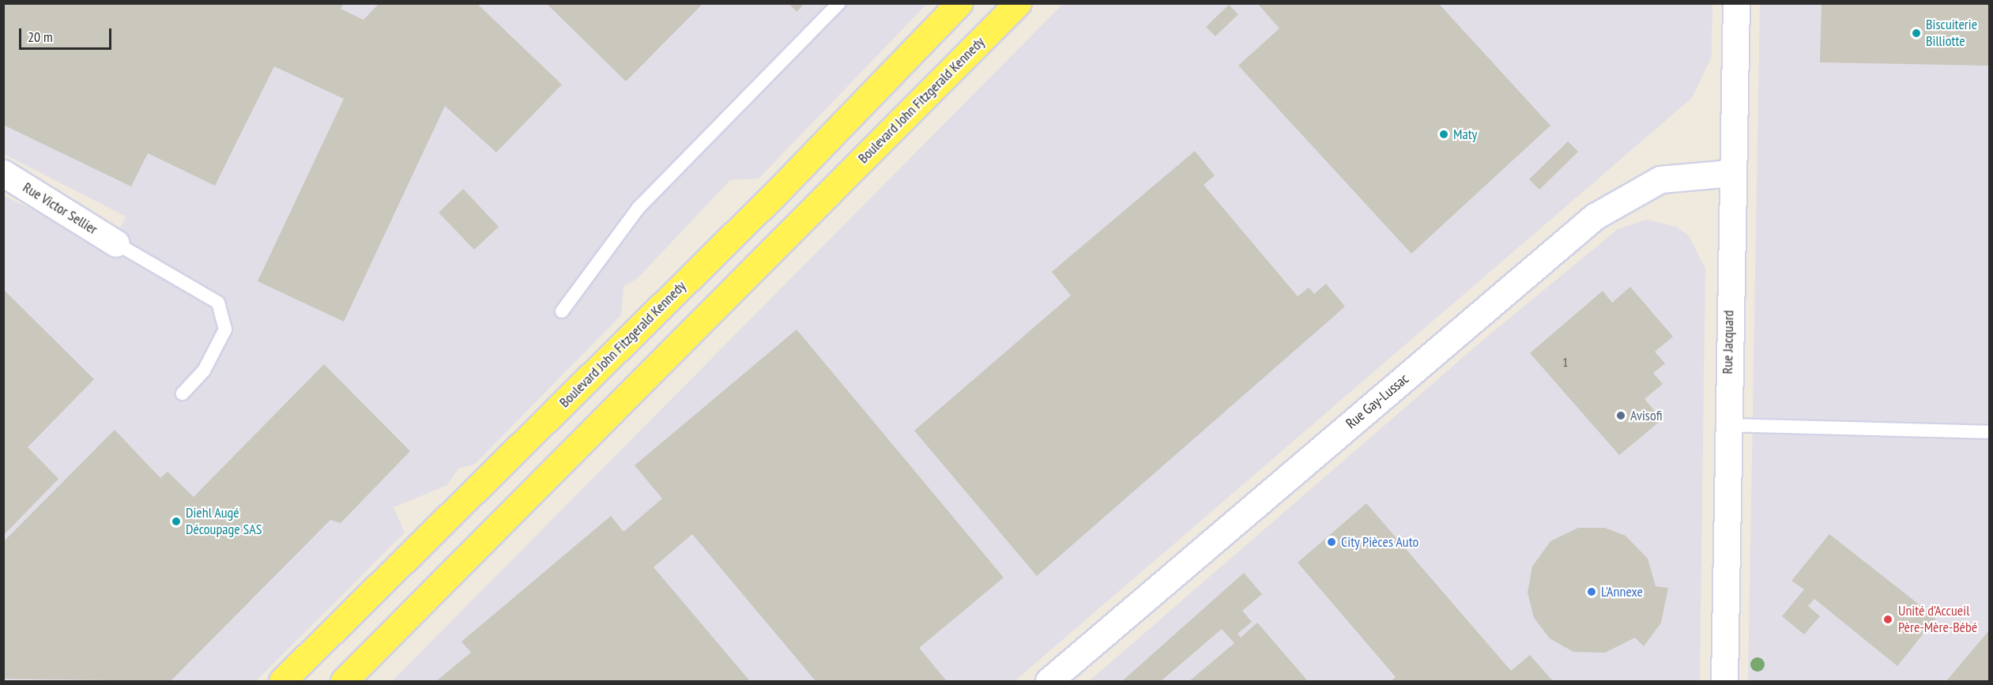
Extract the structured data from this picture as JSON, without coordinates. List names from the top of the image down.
{
  "streets": {
    "main road": ["Boulevard John Fitzgerald Kennedy"],
    "street": ["Rue Victor Sellier", "Rue Jacquard", "Rue Gay-Lussac"]
  },
  "crossings": [
    ["Rue Jacquard", "Rue Gay-Lussac"]
  ],
  "places": [
    "Biscuiterie Billiotte",
    "Maty",
    "Avisofi",
    "Diehl Augé Découpage SAS",
    "City Pièces Auto",
    "L'Annexe",
    "Unité d’Accueil Père-Mère-Bébé"
  ],
  "house_numbers": ["1"],
  "scale_bar": "20 m"
}
